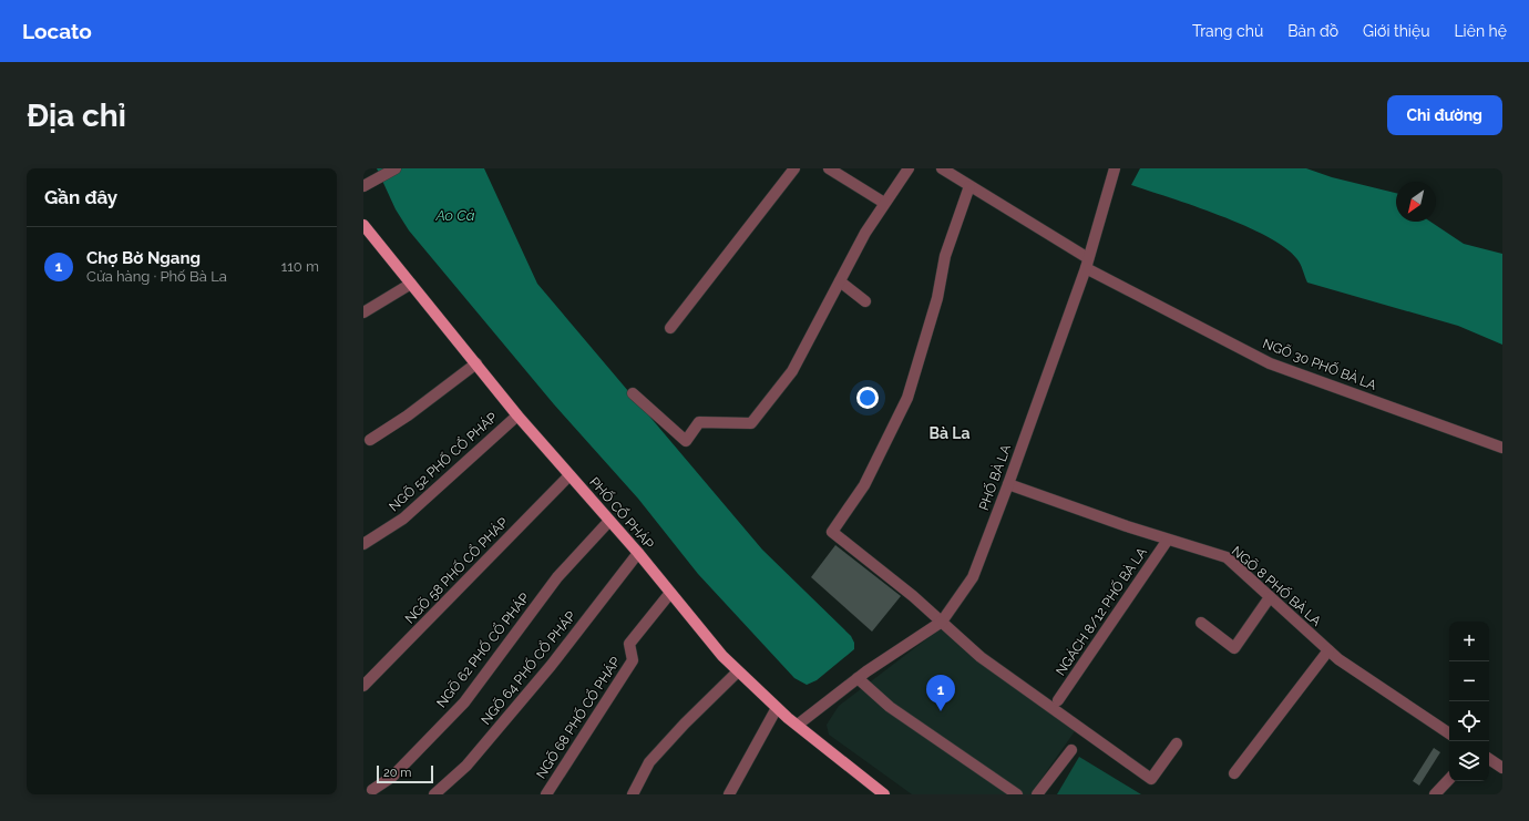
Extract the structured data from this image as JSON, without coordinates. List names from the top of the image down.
{
  "streets": {
    "main road": ["PHỐ CỔ PHÁP"],
    "street": [
      "NGÕ 30 PHỐ BÀ LA",
      "NGÕ 52 PHỐ CỔ PHÁP",
      "PHỐ BÀ LA",
      "NGÕ 58 PHỐ CỔ PHÁP",
      "NGÕ 8 PHỐ BÀ LA",
      "NGÁCH 8/12 PHỐ BÀ LA",
      "NGÕ 62 PHỐ CỔ PHÁP",
      "NGÕ 64 PHỐ CỔ PHÁP",
      "NGÕ 68 PHỐ CỔ PHÁP"
    ]
  },
  "crossings": [
    ["NGÕ 30 PHỐ BÀ LA", "PHỐ BÀ LA"],
    ["NGÕ 52 PHỐ CỔ PHÁP", "PHỐ CỔ PHÁP"],
    ["PHỐ BÀ LA", "PHỐ CỔ PHÁP"],
    ["PHỐ BÀ LA", "NGÕ 8 PHỐ BÀ LA"],
    ["PHỐ CỔ PHÁP", "NGÕ 58 PHỐ CỔ PHÁP"],
    ["PHỐ CỔ PHÁP", "NGÕ 62 PHỐ CỔ PHÁP"],
    ["PHỐ CỔ PHÁP", "NGÕ 64 PHỐ CỔ PHÁP"],
    ["PHỐ CỔ PHÁP", "NGÕ 68 PHỐ CỔ PHÁP"],
    ["NGÕ 8 PHỐ BÀ LA", "NGÁCH 8/12 PHỐ BÀ LA"]
  ],
  "districts": ["Bà La"],
  "water": ["Ao Cả"],
  "scale_bar": "20 m",
  "north": "bottom left",
  "page": {
    "header": "Locato",
    "nav": [
      "Trang chủ",
      "Bản đồ",
      "Giới thiệu",
      "Liên hệ"
    ],
    "buttons": "Chỉ đường",
    "title": "Địa chỉ",
    "heading": "Gần đây",
    "list": [
      {
        "mark": "1",
        "name": "Chợ Bờ Ngang",
        "note": "Cửa hàng · Phố Bà La",
        "value": "110 m"
      }
    ],
    "map_buttons": ["+", "−"],
    "pins": "1",
    "scale": "20 m"
  }
}
